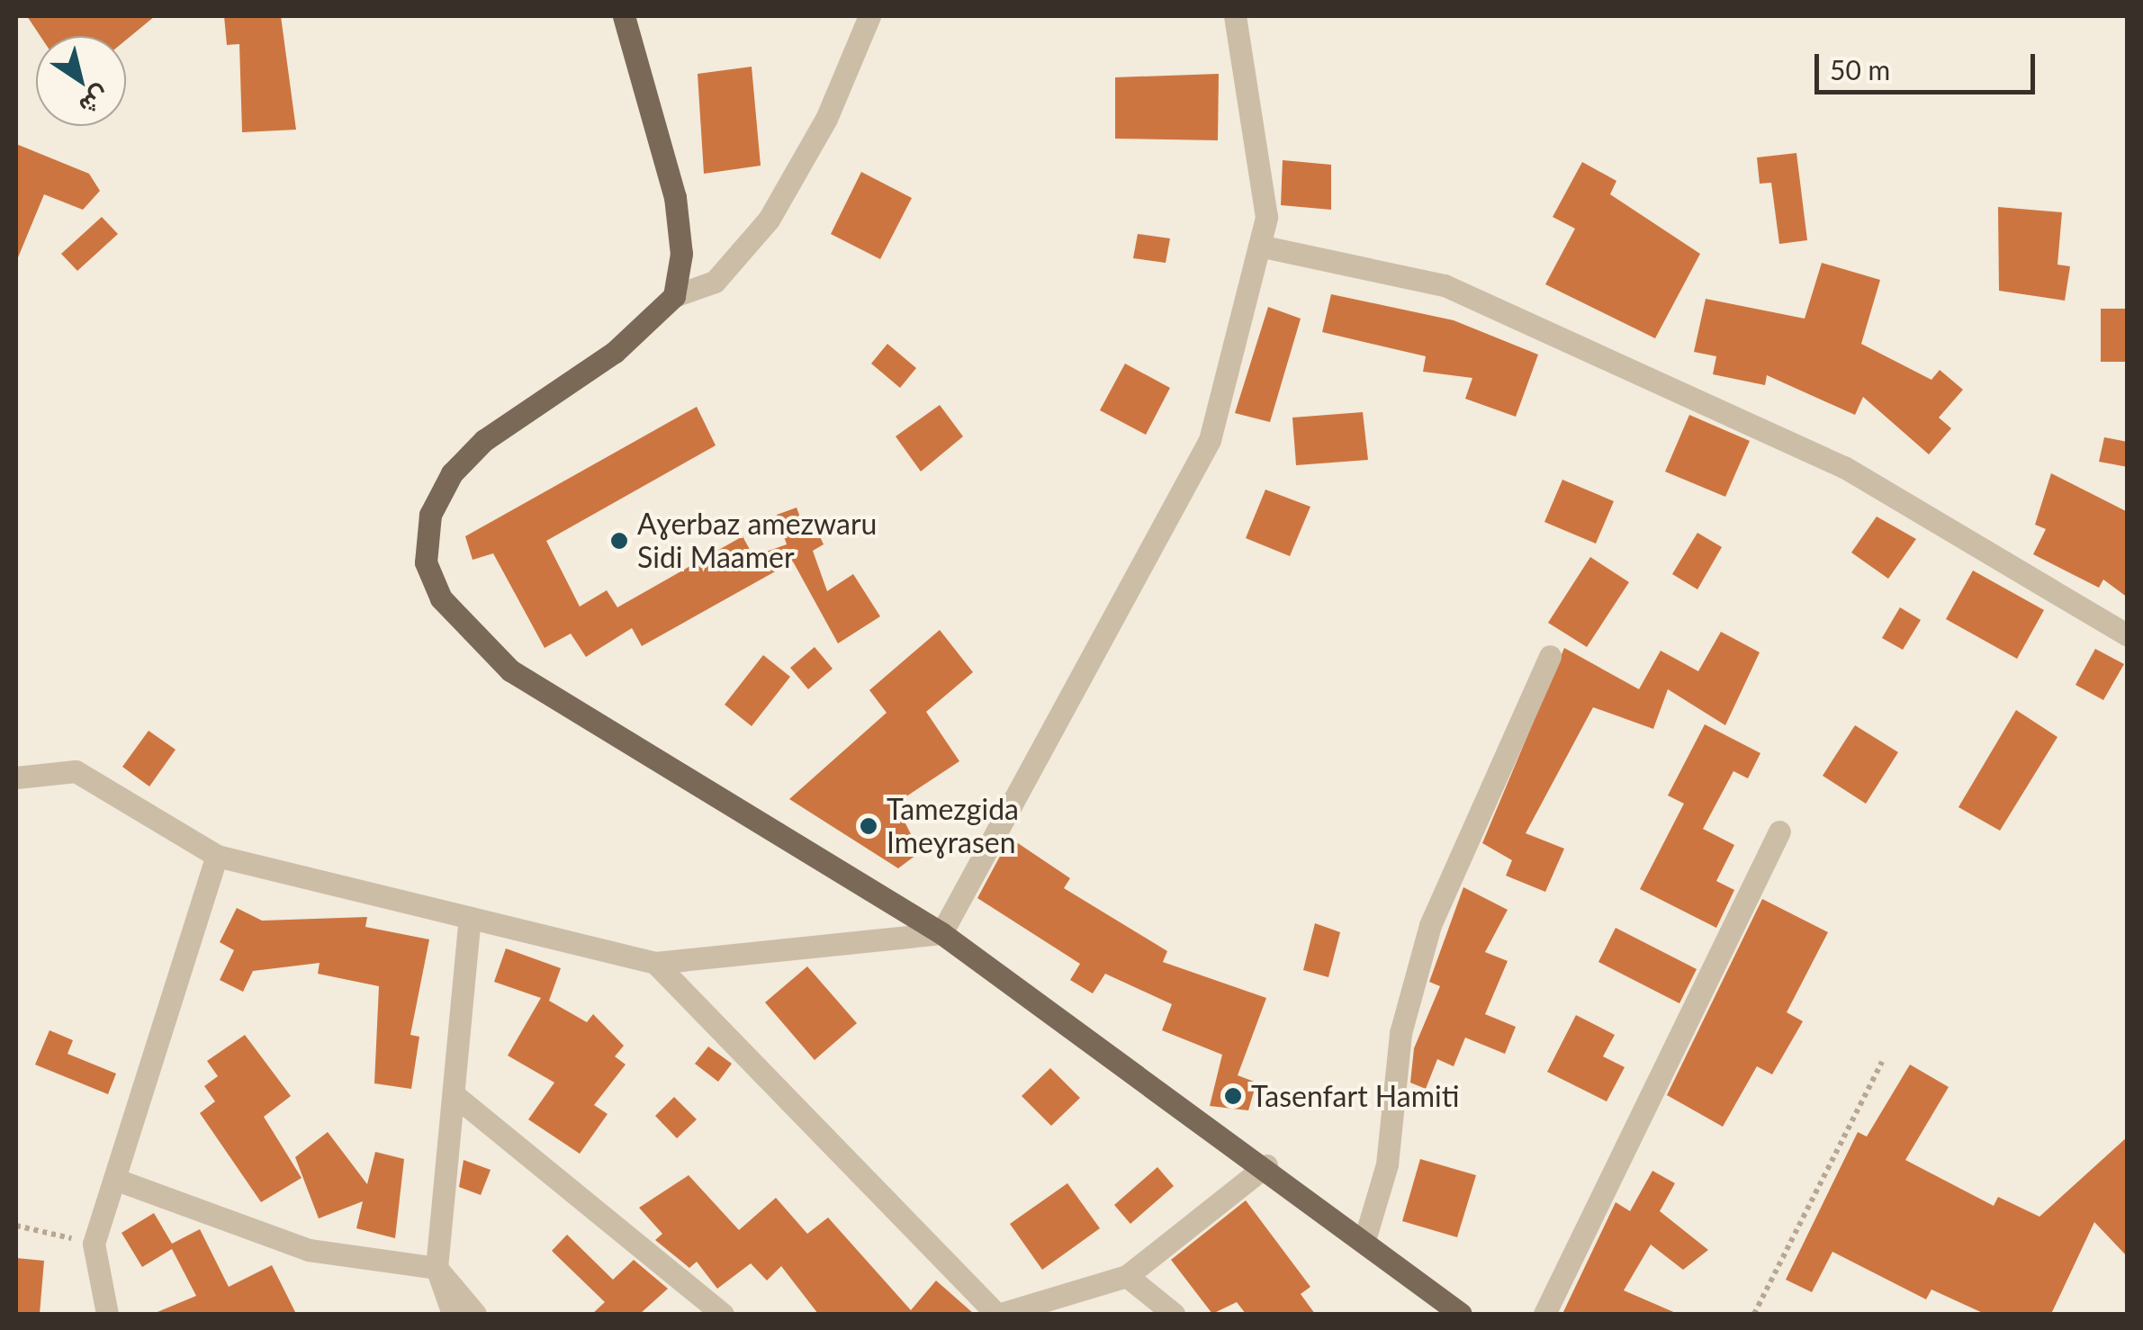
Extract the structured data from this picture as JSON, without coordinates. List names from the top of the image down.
{
  "places": ["Aɣerbaz amezwaru Sidi Maamer", "Tamezgida Imeɣrasen", "Tasenfart Hamiti"],
  "scale_bar": "50 m",
  "north": "bottom right"
}
